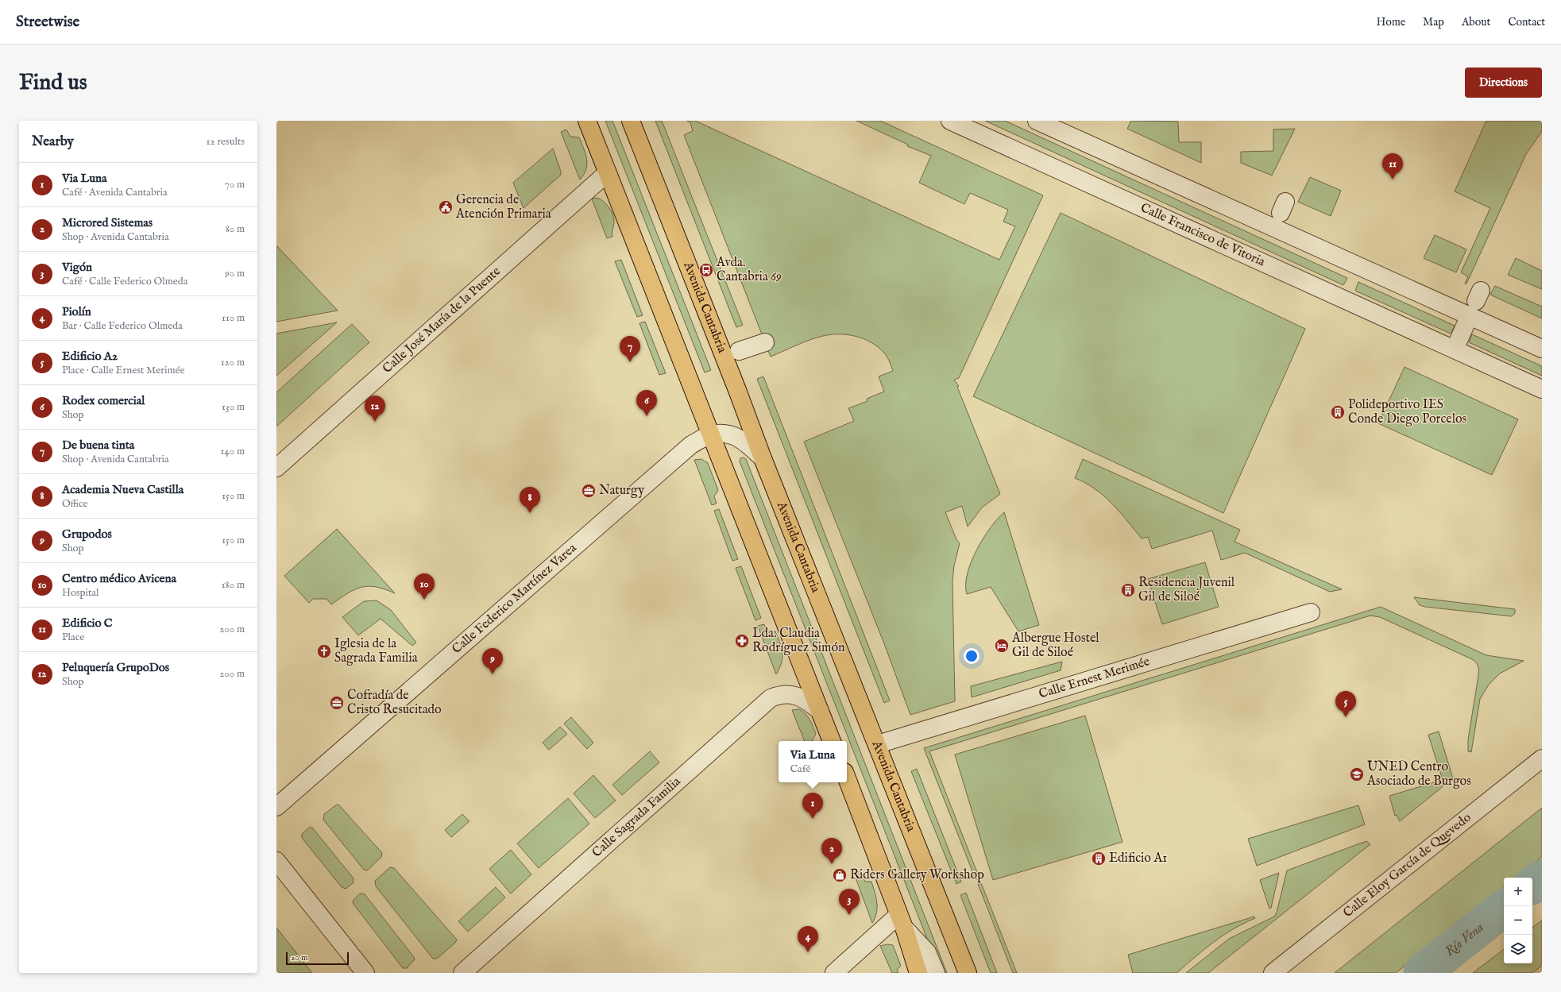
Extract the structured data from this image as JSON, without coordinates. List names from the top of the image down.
{
  "streets": {
    "main road": ["Avenida Cantabria"],
    "street": [
      "Calle Francisco de Vitoria",
      "Calle José María de la Puente",
      "Calle Federico Martínez Varea",
      "Calle Ernest Merimée",
      "Calle Sagrada Familia",
      "Calle Eloy García de Quevedo"
    ]
  },
  "crossings": [
    ["Avenida Cantabria", "Calle Federico Martínez Varea"],
    ["Avenida Cantabria", "Calle Ernest Merimée"]
  ],
  "water": ["Río Vena"],
  "places": {
    "public building": ["Gerencia de Atención Primaria"],
    "bus stop": ["Avda. Cantabria 69"],
    "building": ["Polideportivo IES Conde Diego Porcelos", "Residencia Juvenil Gil de Siloé", "Edificio A1"],
    "office": ["Naturgy", "Cofradía de Cristo Resucitado"],
    "pharmacy": ["Lda. Claudia Rodríguez Simón"],
    "hotel": ["Albergue Hostel Gil de Siloé"],
    "church": ["Iglesia de la Sagrada Familia"],
    "school or university": ["UNED Centro Asociado de Burgos"],
    "shop": ["Riders Gallery Workshop"]
  },
  "scale_bar": "20 m",
  "page": {
    "header": "Streetwise",
    "nav": [
      "Home",
      "Map",
      "About",
      "Contact"
    ],
    "buttons": "Directions",
    "title": "Find us",
    "heading": ["Nearby", "12 results"],
    "pins": [
      "11",
      "7",
      "6",
      "12",
      "8",
      "10",
      "9",
      "5",
      "1",
      "2",
      "3",
      "4"
    ],
    "list": [
      {
        "mark": "1",
        "name": "Via Luna",
        "note": "Café · Avenida Cantabria",
        "value": "70 m"
      },
      {
        "mark": "2",
        "name": "Microred Sistemas",
        "note": "Shop · Avenida Cantabria",
        "value": "80 m"
      },
      {
        "mark": "3",
        "name": "Vigón",
        "note": "Café · Calle Federico Olmeda",
        "value": "90 m"
      },
      {
        "mark": "4",
        "name": "Piolín",
        "note": "Bar · Calle Federico Olmeda",
        "value": "110 m"
      },
      {
        "mark": "5",
        "name": "Edificio A2",
        "note": "Place · Calle Ernest Merimée",
        "value": "120 m"
      },
      {
        "mark": "6",
        "name": "Rodex comercial",
        "note": "Shop",
        "value": "130 m"
      },
      {
        "mark": "7",
        "name": "De buena tinta",
        "note": "Shop · Avenida Cantabria",
        "value": "140 m"
      },
      {
        "mark": "8",
        "name": "Academia Nueva Castilla",
        "note": "Office",
        "value": "150 m"
      },
      {
        "mark": "9",
        "name": "Grupodos",
        "note": "Shop",
        "value": "150 m"
      },
      {
        "mark": "10",
        "name": "Centro médico Avicena",
        "note": "Hospital",
        "value": "180 m"
      },
      {
        "mark": "11",
        "name": "Edificio C",
        "note": "Place",
        "value": "200 m"
      },
      {
        "mark": "12",
        "name": "Peluquería GrupoDos",
        "note": "Shop",
        "value": "200 m"
      }
    ],
    "popup": ["Via Luna", "Café"],
    "map_buttons": ["+", "−"],
    "scale": "20 m"
  }
}
